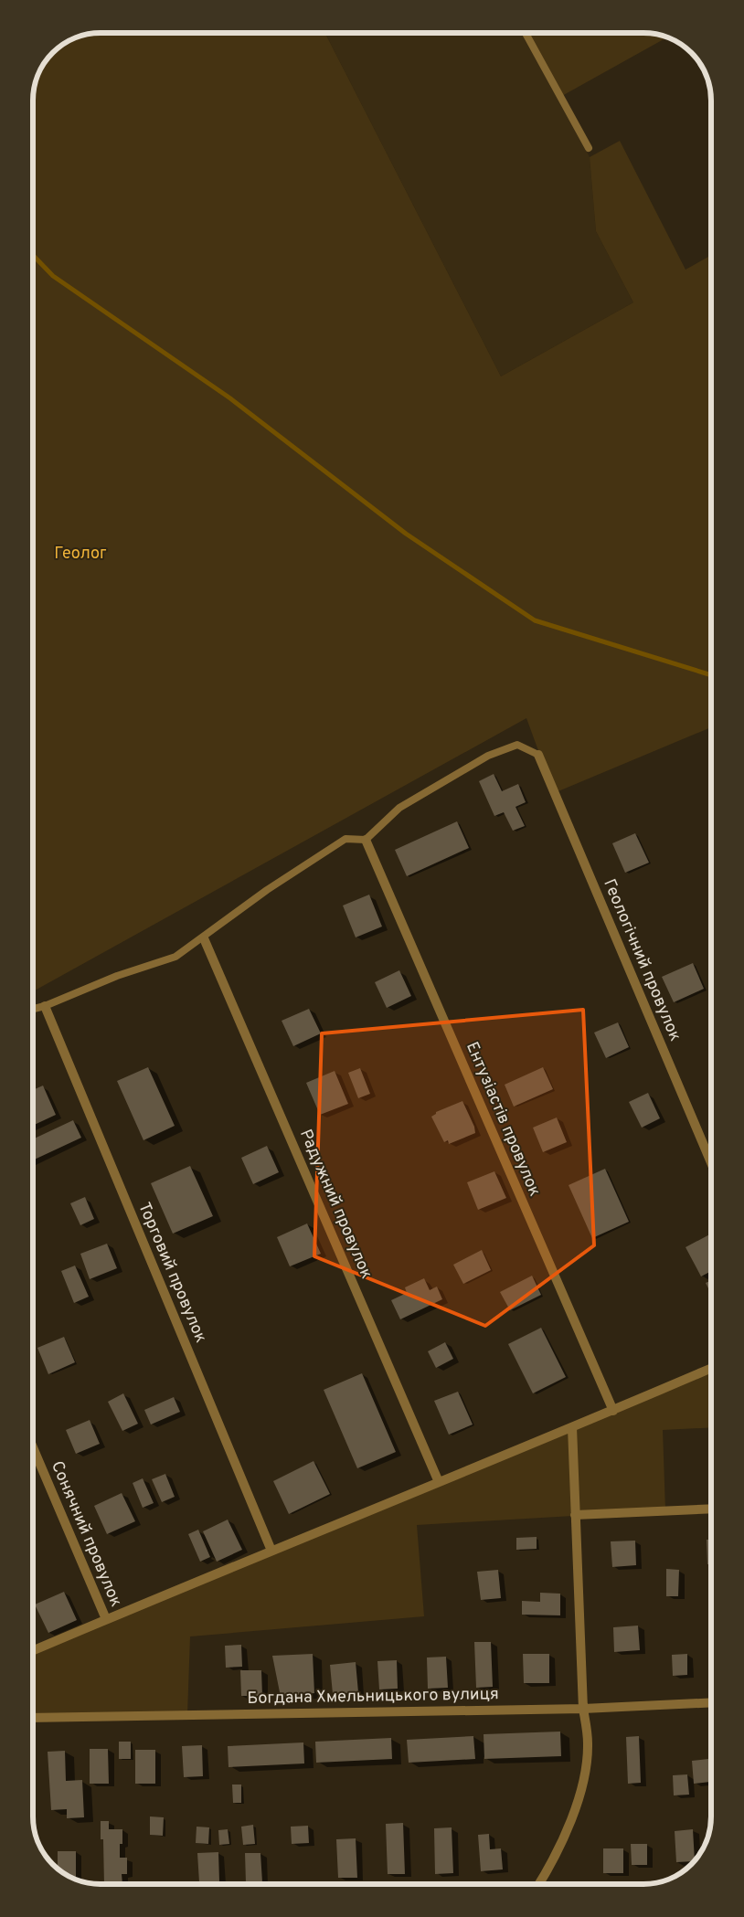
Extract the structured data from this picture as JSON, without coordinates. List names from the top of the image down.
{
  "streets": {
    "street": [
      "Геологічний провулок",
      "Ентузіастів провулок",
      "Радужний провулок",
      "Торговий провулок",
      "Сонячний провулок",
      "Богдана Хмельницького вулиця"
    ]
  },
  "parks": ["Геолог"]
}
